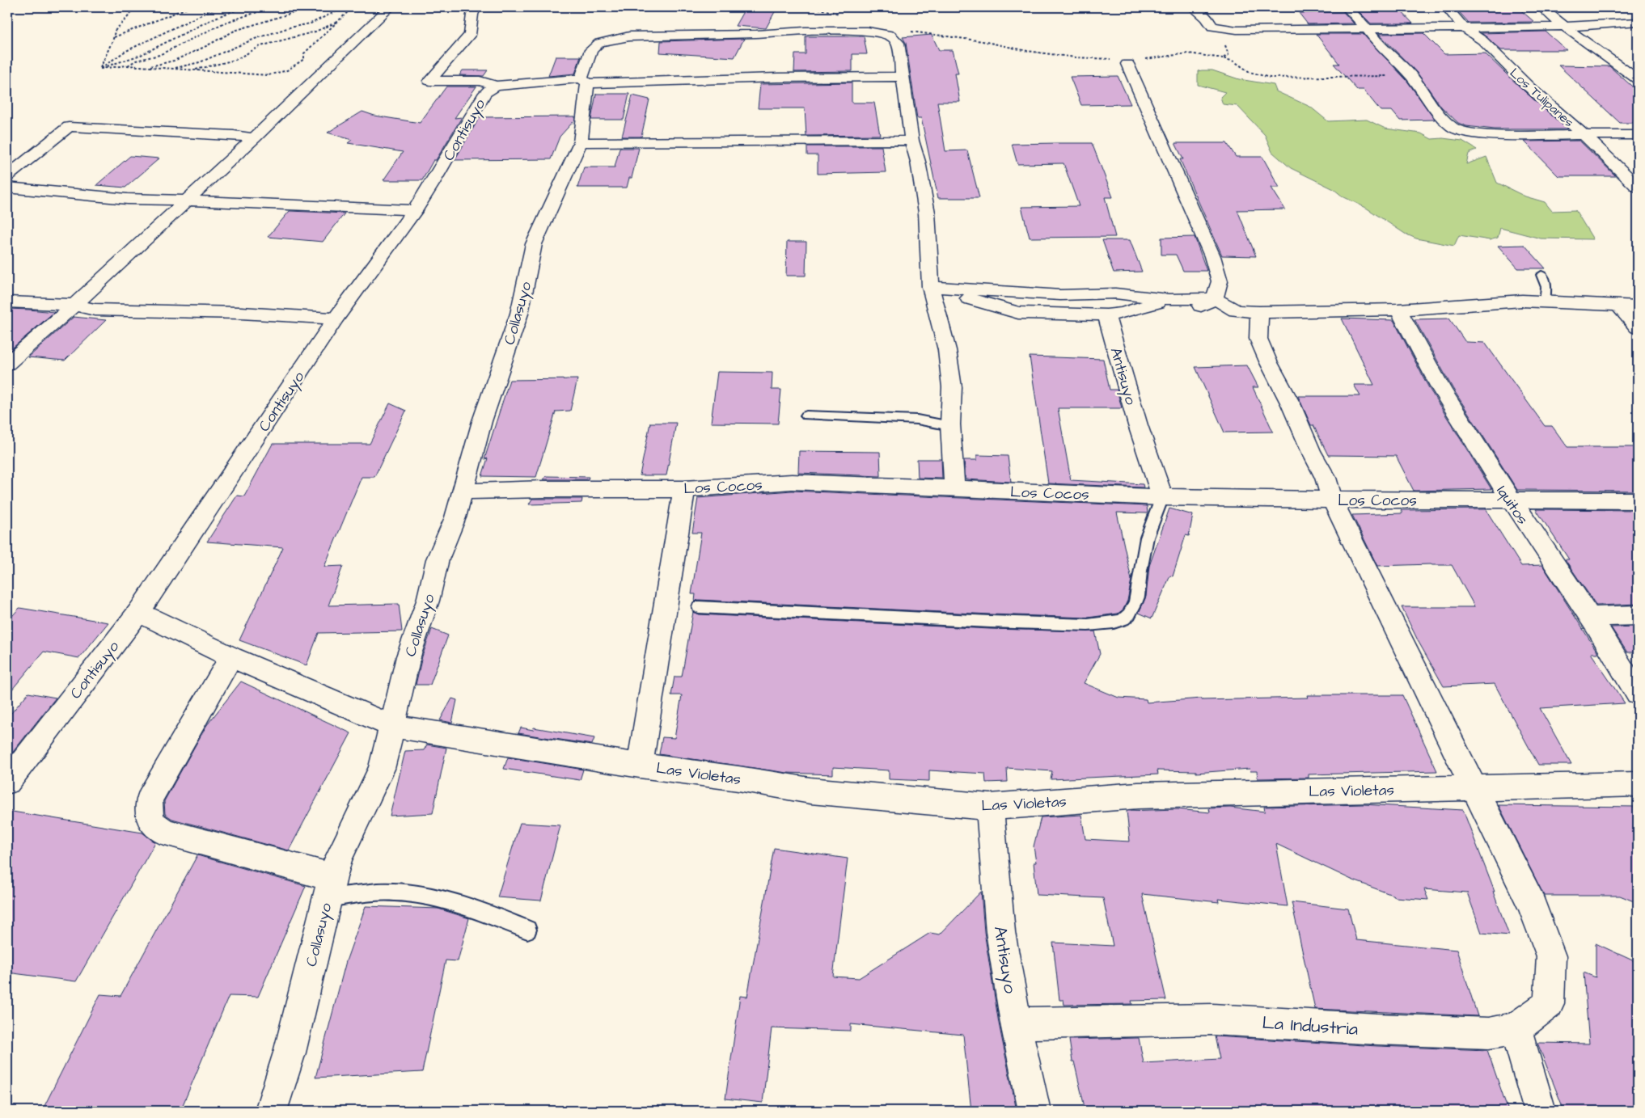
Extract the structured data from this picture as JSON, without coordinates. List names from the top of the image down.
{
  "streets": {
    "street": [
      "Los Tulipanes",
      "Contisuyo",
      "Collasuyo",
      "Antisuyo",
      "Los Cocos",
      "Iquitos",
      "Las Violetas",
      "La Industria"
    ]
  },
  "crossings": [
    ["Contisuyo", "Collasuyo"],
    ["Contisuyo", "Las Violetas"],
    ["Collasuyo", "Los Cocos"],
    ["Collasuyo", "Las Violetas"],
    ["Antisuyo", "Los Cocos"],
    ["Antisuyo", "Las Violetas"],
    ["Antisuyo", "La Industria"],
    ["Los Cocos", "Iquitos"],
    ["Las Violetas", "La Industria"]
  ]
}
